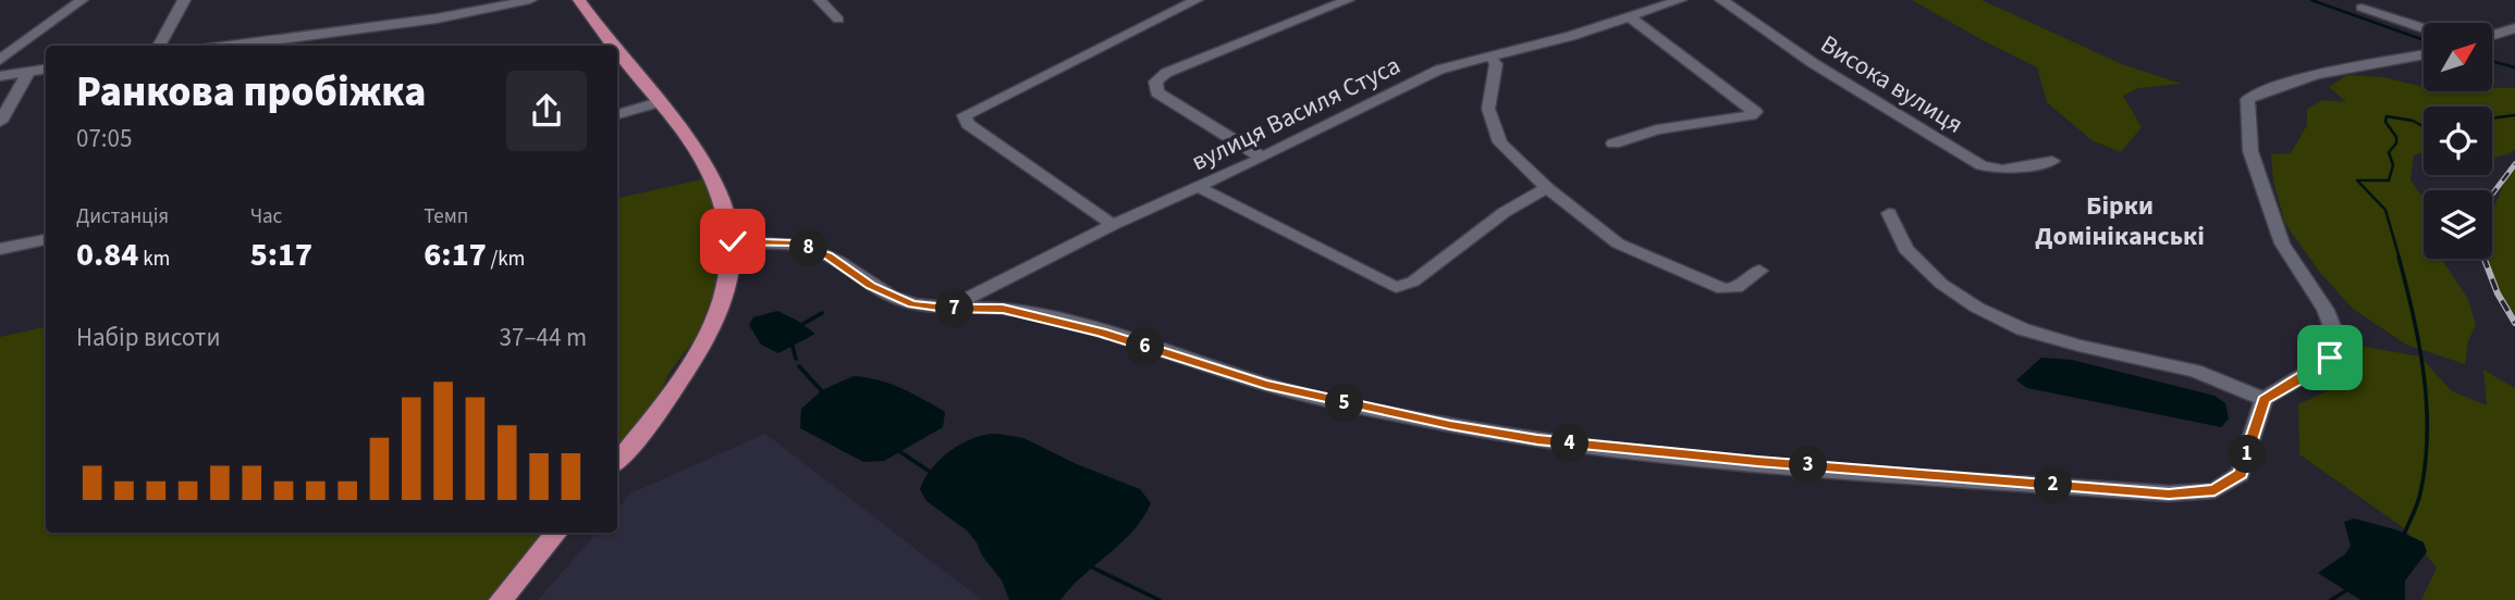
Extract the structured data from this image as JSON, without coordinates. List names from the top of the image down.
{
  "streets": {
    "street": ["Висока вулиця", "вулиця Василя Стуса"]
  },
  "districts": ["Бірки Домініканські"],
  "north": "top right",
  "page": {
    "heading": ["Ранкова пробіжка", "07:05"],
    "stats": [
      ["Дистанція", "0.84 km"],
      ["Час", "5:17"],
      ["Темп", "6:17 /km"]
    ],
    "pins": [
      "8",
      "7",
      "6",
      "5",
      "4",
      "1",
      "3",
      "2"
    ],
    "chart": ["Набір висоти", "37–44 m"]
  }
}
